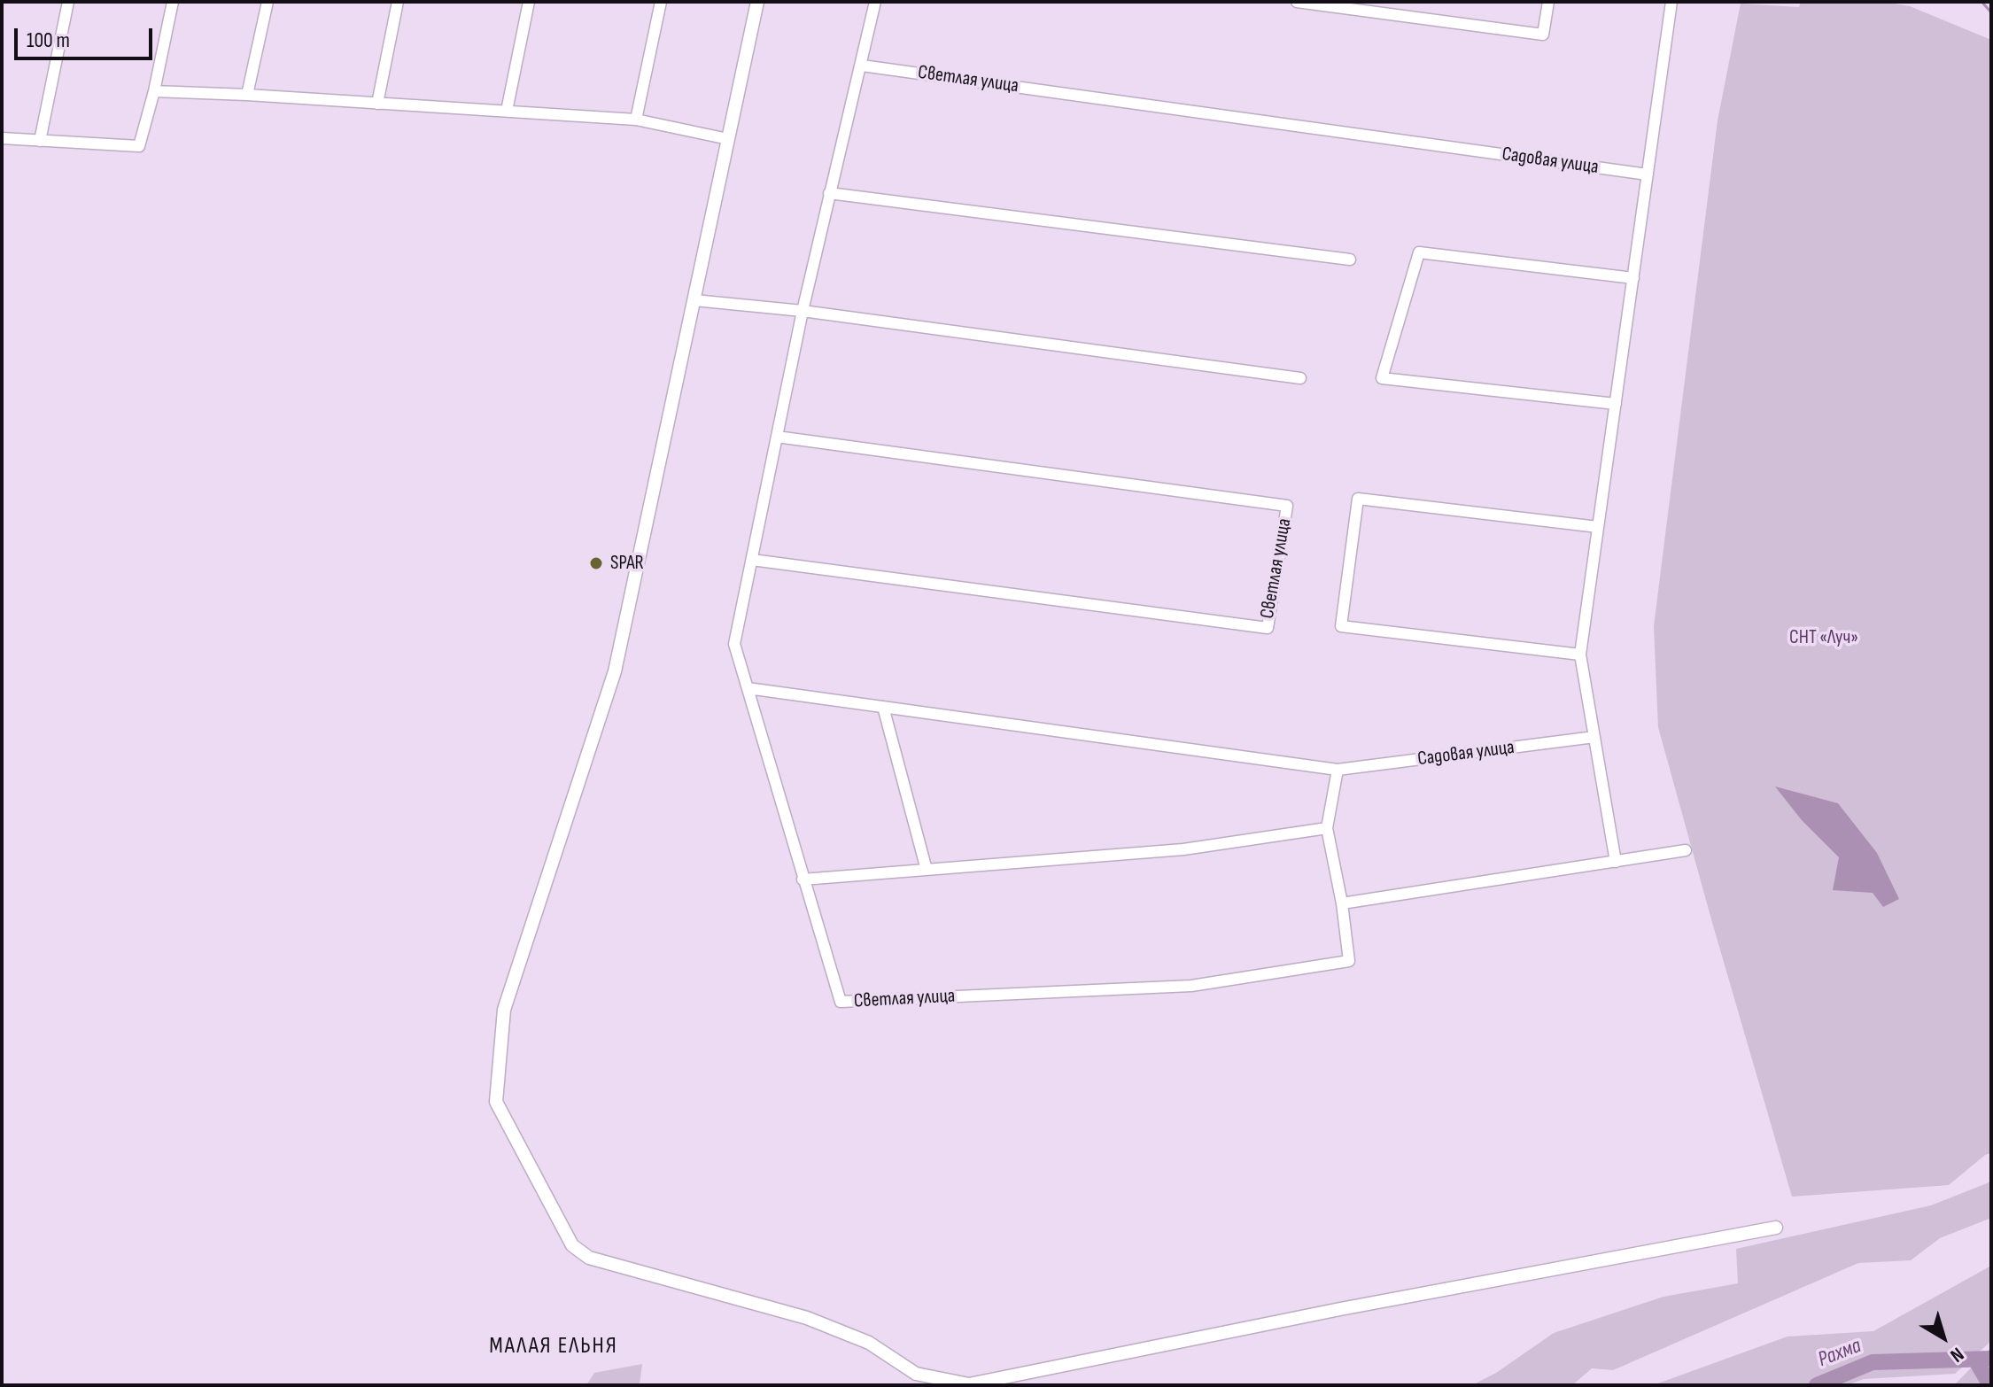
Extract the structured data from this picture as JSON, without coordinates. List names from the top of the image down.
{
  "streets": {
    "street": ["Светлая улица", "Садовая улица"]
  },
  "crossings": [
    ["Светлая улица", "Садовая улица"]
  ],
  "districts": ["МАЛАЯ ЕЛЬНЯ"],
  "water": ["Рахма"],
  "parks": ["СНТ «Луч»"],
  "places": ["SPAR"],
  "scale_bar": "100 m",
  "north": "bottom right"
}
